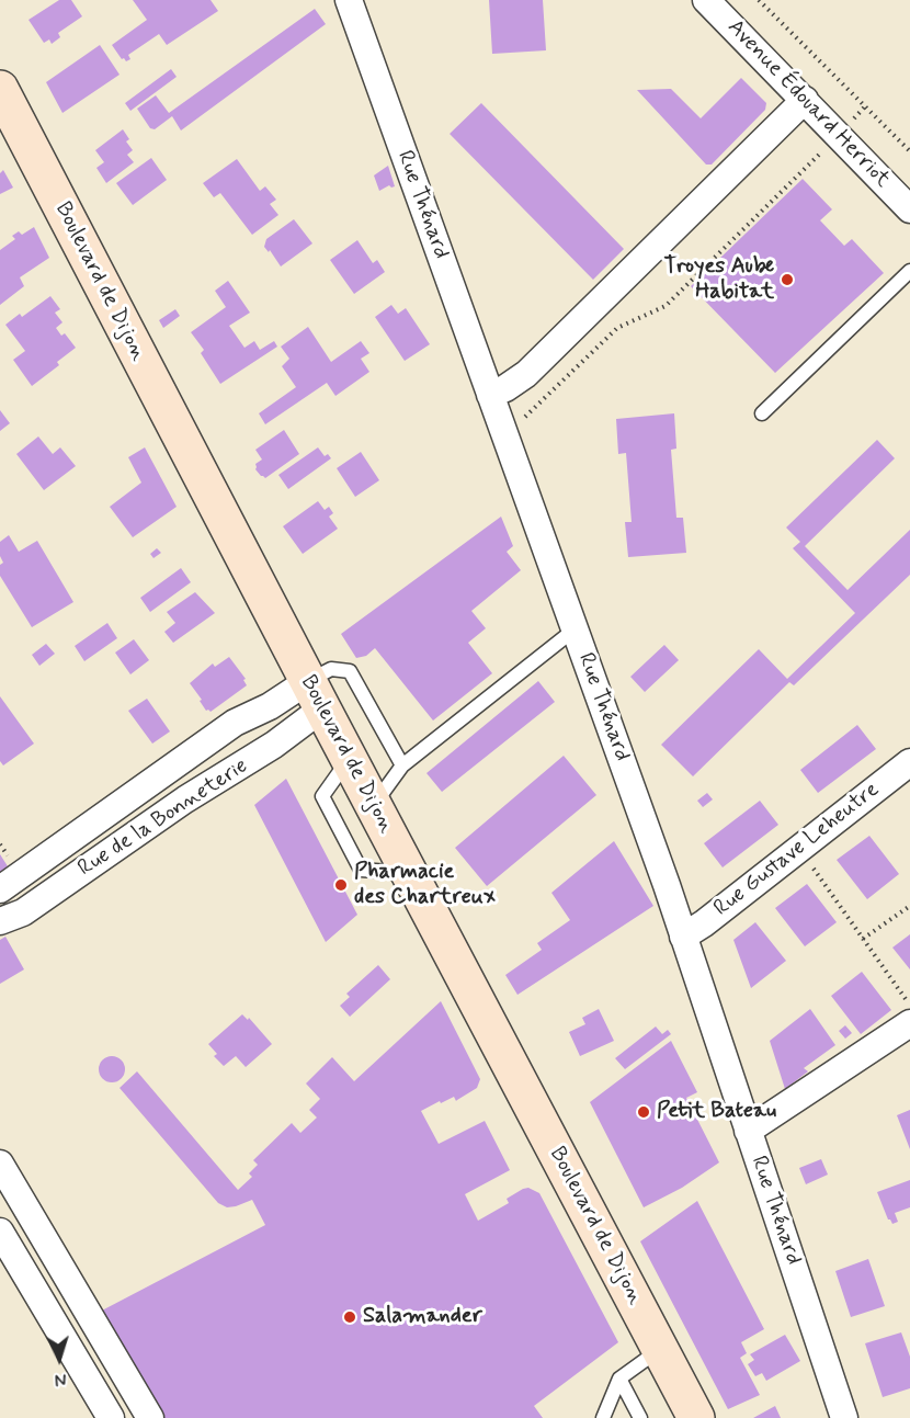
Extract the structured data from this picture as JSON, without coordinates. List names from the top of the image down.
{
  "streets": {
    "main road": ["Boulevard de Dijon"],
    "street": [
      "Avenue Édouard Herriot",
      "Rue Thénard",
      "Rue de la Bonneterie",
      "Rue Gustave Leheutre"
    ]
  },
  "crossings": [
    ["Rue Thénard", "Rue Gustave Leheutre"],
    ["Boulevard de Dijon", "Rue de la Bonneterie"]
  ],
  "places": [
    "Troyes Aube Habitat",
    "Pharmacie des Chartreux",
    "Petit Bateau",
    "Salamander"
  ],
  "north": "bottom"
}
